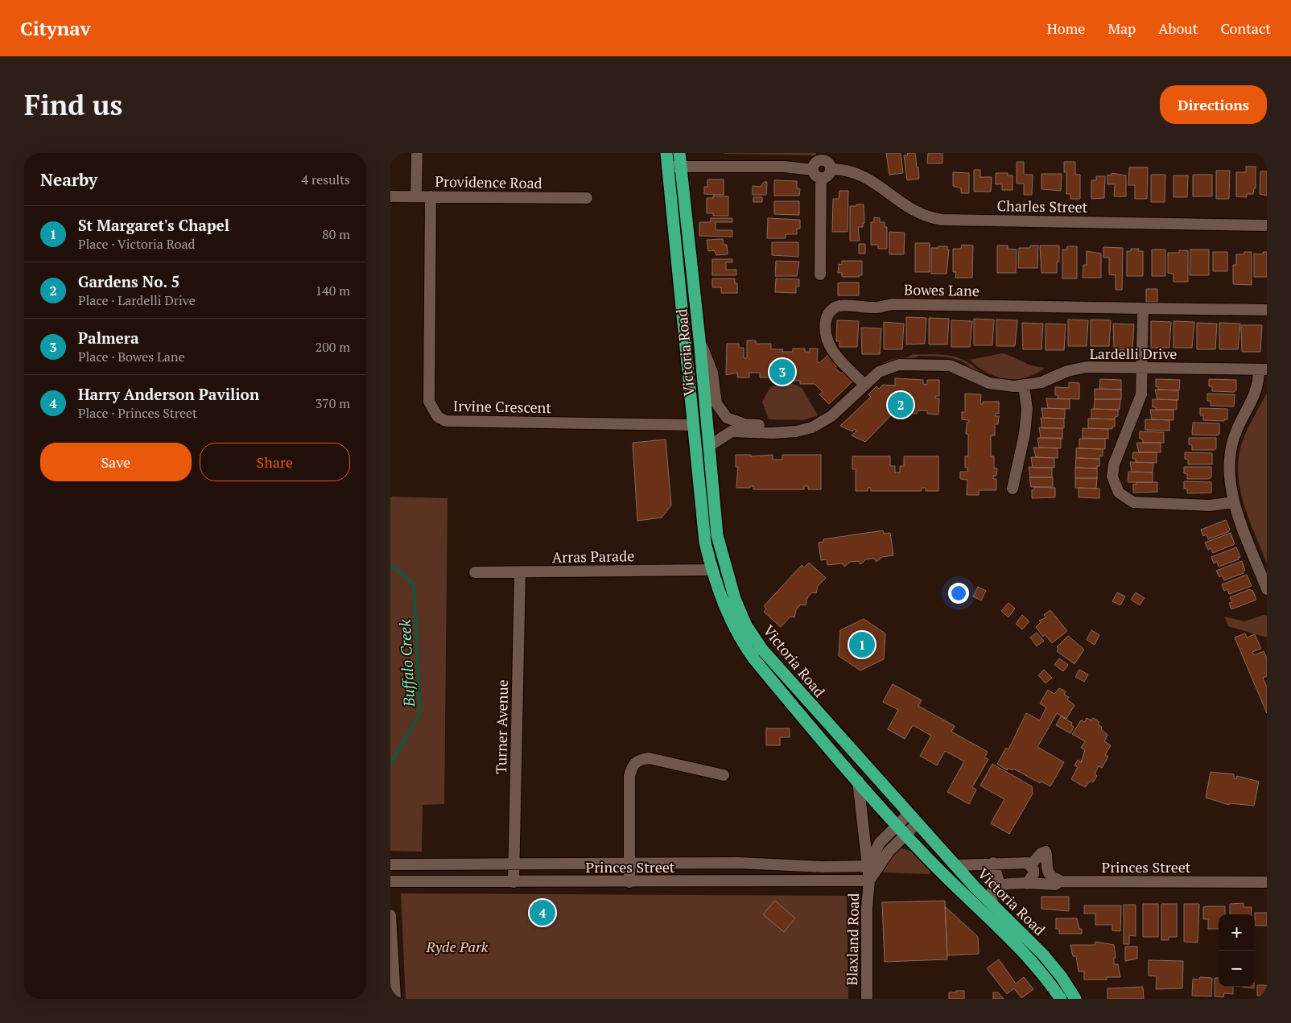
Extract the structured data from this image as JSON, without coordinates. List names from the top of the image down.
{
  "streets": {
    "highway": ["Victoria Road"],
    "street": [
      "Providence Road",
      "Charles Street",
      "Bowes Lane",
      "Lardelli Drive",
      "Irvine Crescent",
      "Arras Parade",
      "Turner Avenue",
      "Princes Street",
      "Blaxland Road"
    ]
  },
  "crossings": [
    ["Providence Road", "Irvine Crescent"],
    ["Bowes Lane", "Lardelli Drive"],
    ["Victoria Road", "Lardelli Drive"],
    ["Victoria Road", "Irvine Crescent"],
    ["Victoria Road", "Arras Parade"],
    ["Victoria Road", "Blaxland Road"],
    ["Arras Parade", "Turner Avenue"],
    ["Turner Avenue", "Princes Street"],
    ["Princes Street", "Blaxland Road"]
  ],
  "water": ["Buffalo Creek"],
  "parks": ["Ryde Park"],
  "page": {
    "header": "Citynav",
    "nav": [
      "Home",
      "Map",
      "About",
      "Contact"
    ],
    "buttons": [
      "Directions",
      ["Save", "Share"]
    ],
    "title": "Find us",
    "heading": ["Nearby", "4 results"],
    "list": [
      {
        "mark": "1",
        "name": "St Margaret's Chapel",
        "note": "Place · Victoria Road",
        "value": "80 m"
      },
      {
        "mark": "2",
        "name": "Gardens No. 5",
        "note": "Place · Lardelli Drive",
        "value": "140 m"
      },
      {
        "mark": "3",
        "name": "Palmera",
        "note": "Place · Bowes Lane",
        "value": "200 m"
      },
      {
        "mark": "4",
        "name": "Harry Anderson Pavilion",
        "note": "Place · Princes Street",
        "value": "370 m"
      }
    ],
    "pins": [
      "3",
      "2",
      "1",
      "4"
    ],
    "map_buttons": ["+", "−"]
  }
}
